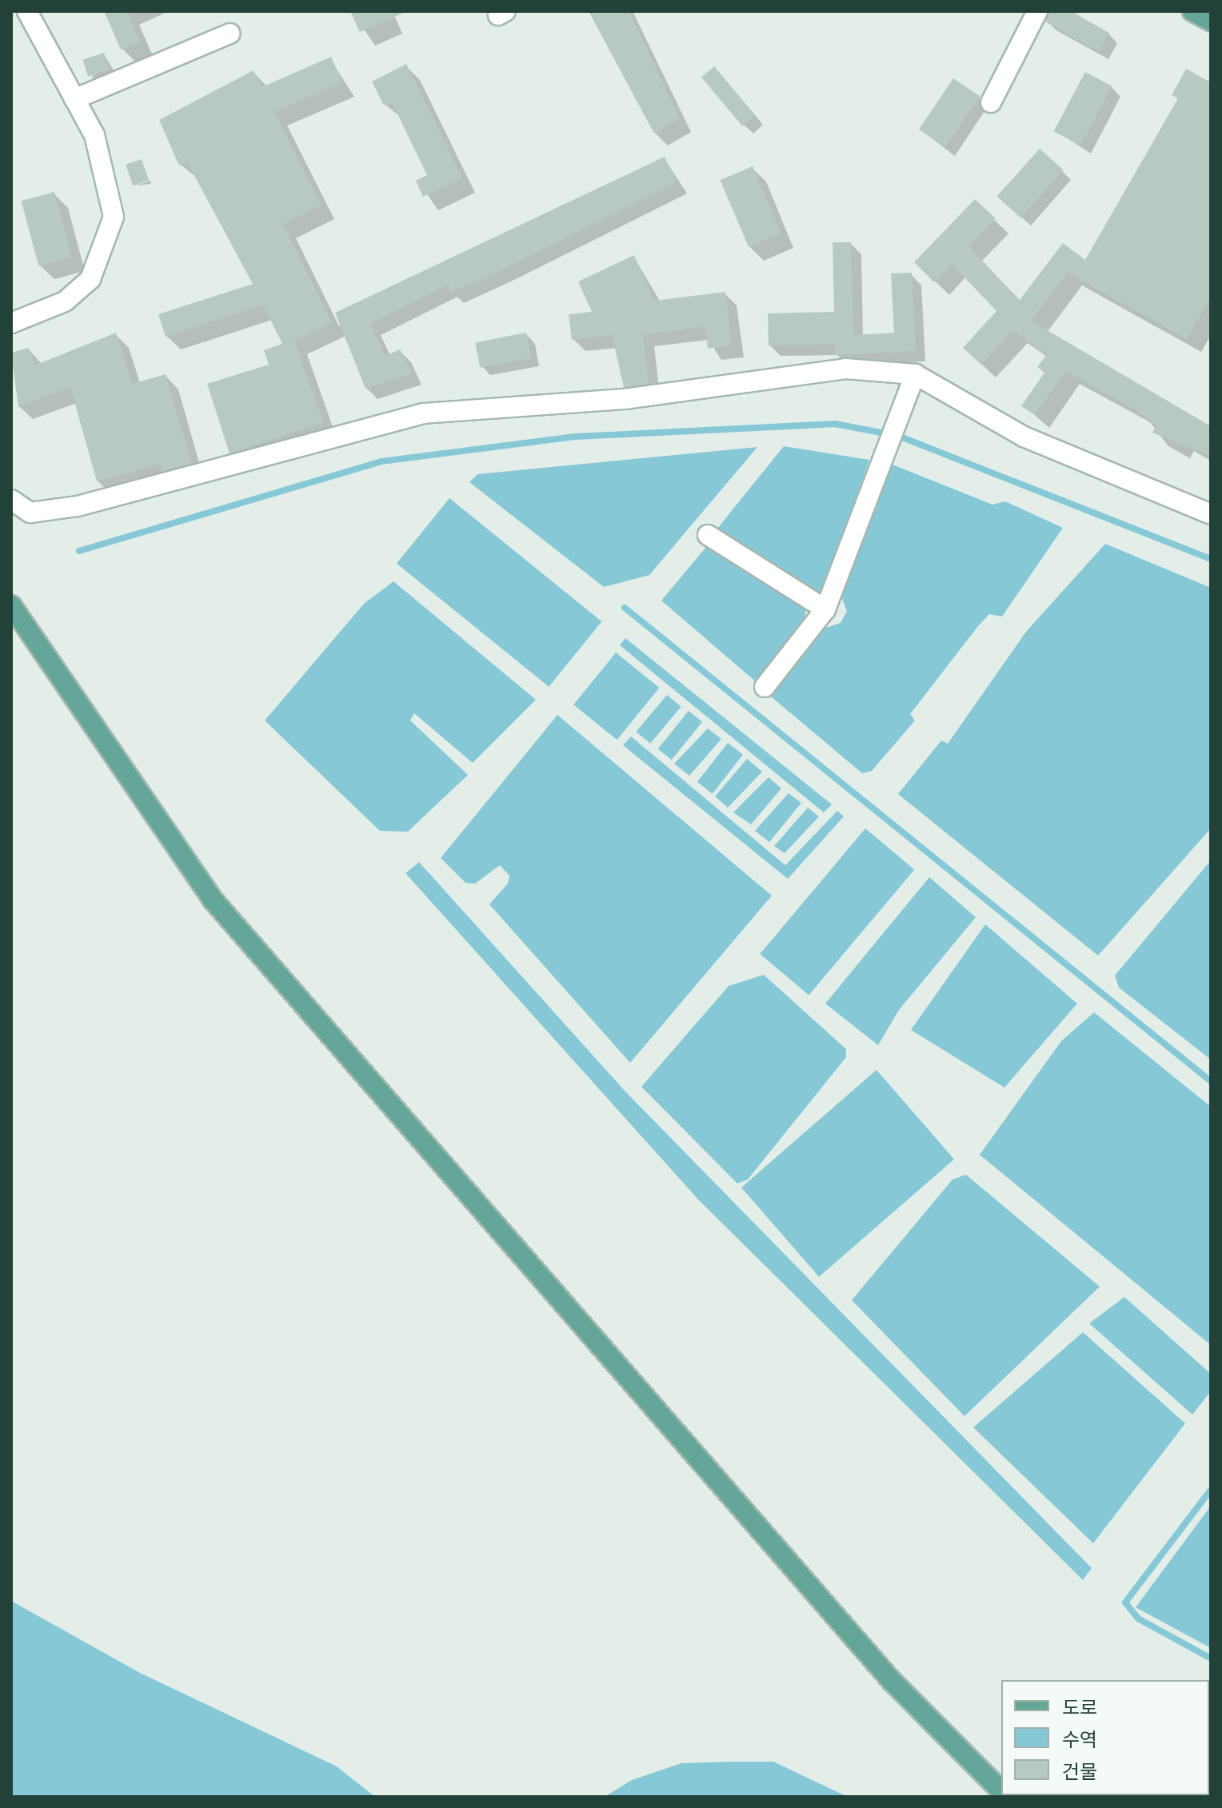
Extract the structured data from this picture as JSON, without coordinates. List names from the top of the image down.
{
  "legend": ["도로", "수역", "건물"]
}
